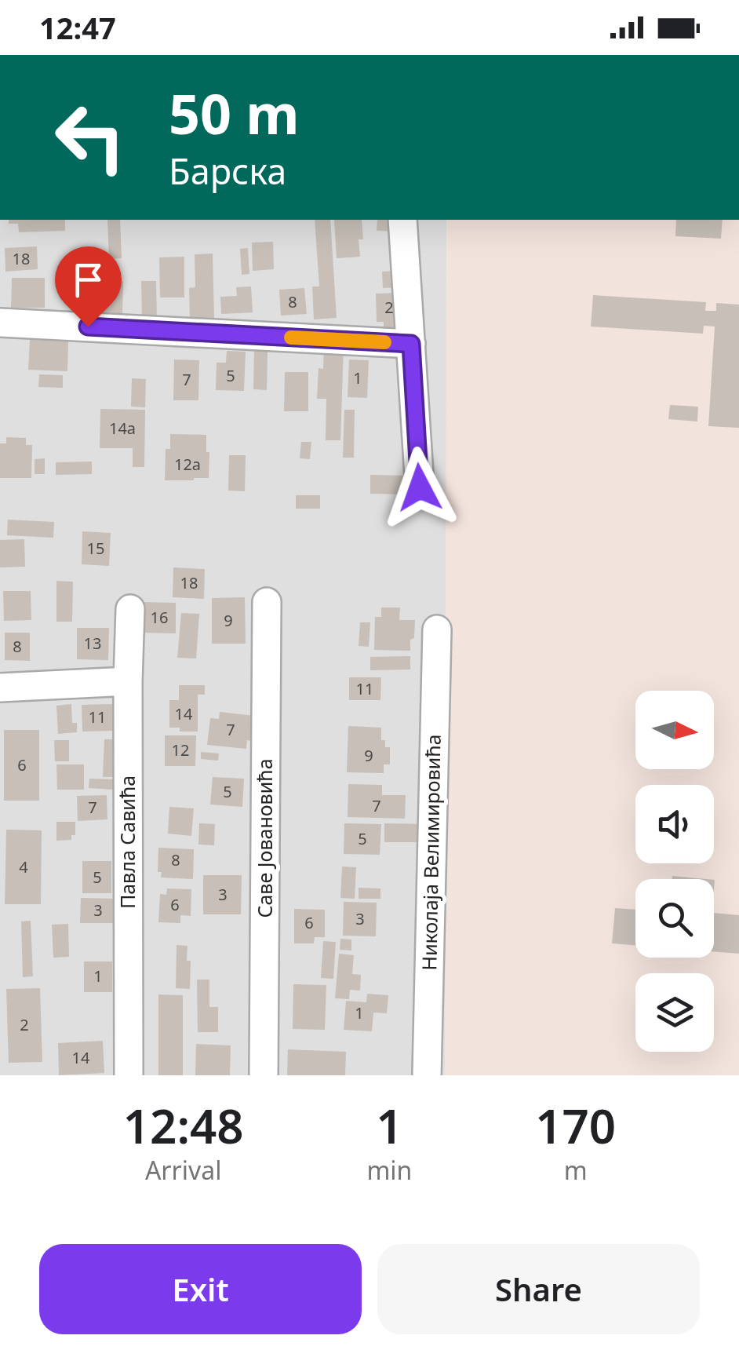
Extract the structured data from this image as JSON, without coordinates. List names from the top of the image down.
{
  "streets": {
    "street": ["Саве Јовановића", "Павла Савића", "Николаја Велимировића"]
  },
  "house_numbers": [
    "18",
    "8",
    "2",
    "5",
    "1",
    "7",
    "14a",
    "12a",
    "15",
    "18",
    "16",
    "9",
    "13",
    "8",
    "11",
    "14",
    "11",
    "7",
    "12",
    "9",
    "6",
    "5",
    "7",
    "7",
    "5",
    "8",
    "4",
    "5",
    "3",
    "6",
    "3",
    "3",
    "6",
    "1",
    "1",
    "2",
    "14"
  ],
  "north": "right",
  "page": {
    "status": "12:47",
    "turn": ["50 m", "Барска"],
    "eta": [
      "12:48",
      "Arrival",
      "1",
      "min",
      "170",
      "m"
    ],
    "buttons": ["Exit", "Share"]
  }
}
